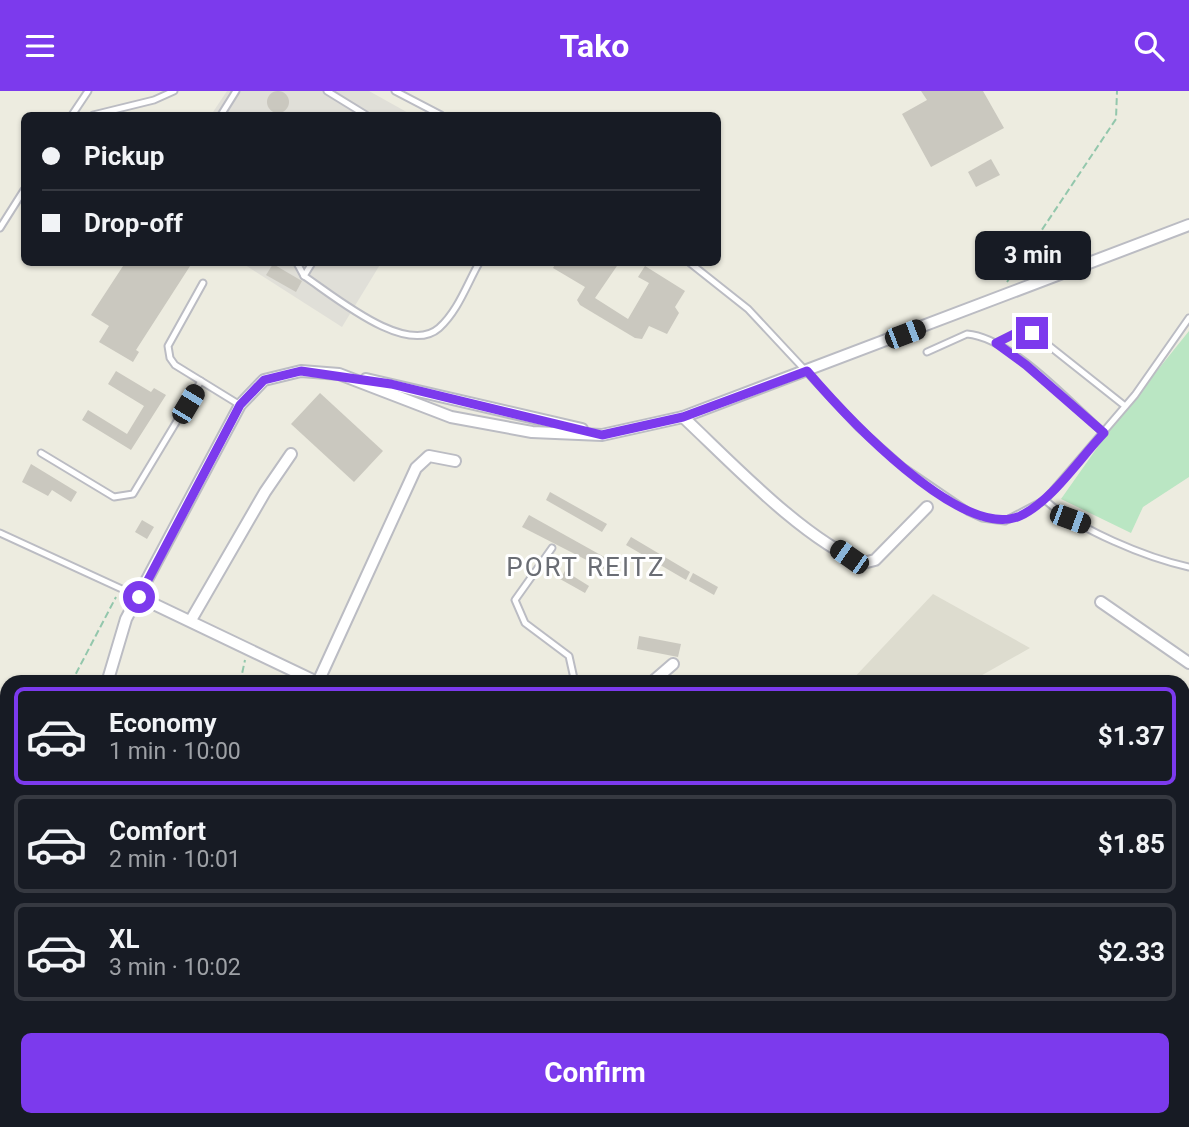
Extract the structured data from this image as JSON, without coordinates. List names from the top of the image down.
{
  "districts": ["PORT REITZ"],
  "page": {
    "header": "Tako",
    "banner": ["Pickup", "Drop-off"],
    "bubble": "3 min",
    "list": [
      {
        "name": "Economy",
        "note": "1 min · 10:00",
        "value": "$1.37"
      },
      {
        "name": "Comfort",
        "note": "2 min · 10:01",
        "value": "$1.85"
      },
      {
        "name": "XL",
        "note": "3 min · 10:02",
        "value": "$2.33"
      }
    ],
    "buttons": "Confirm"
  }
}
